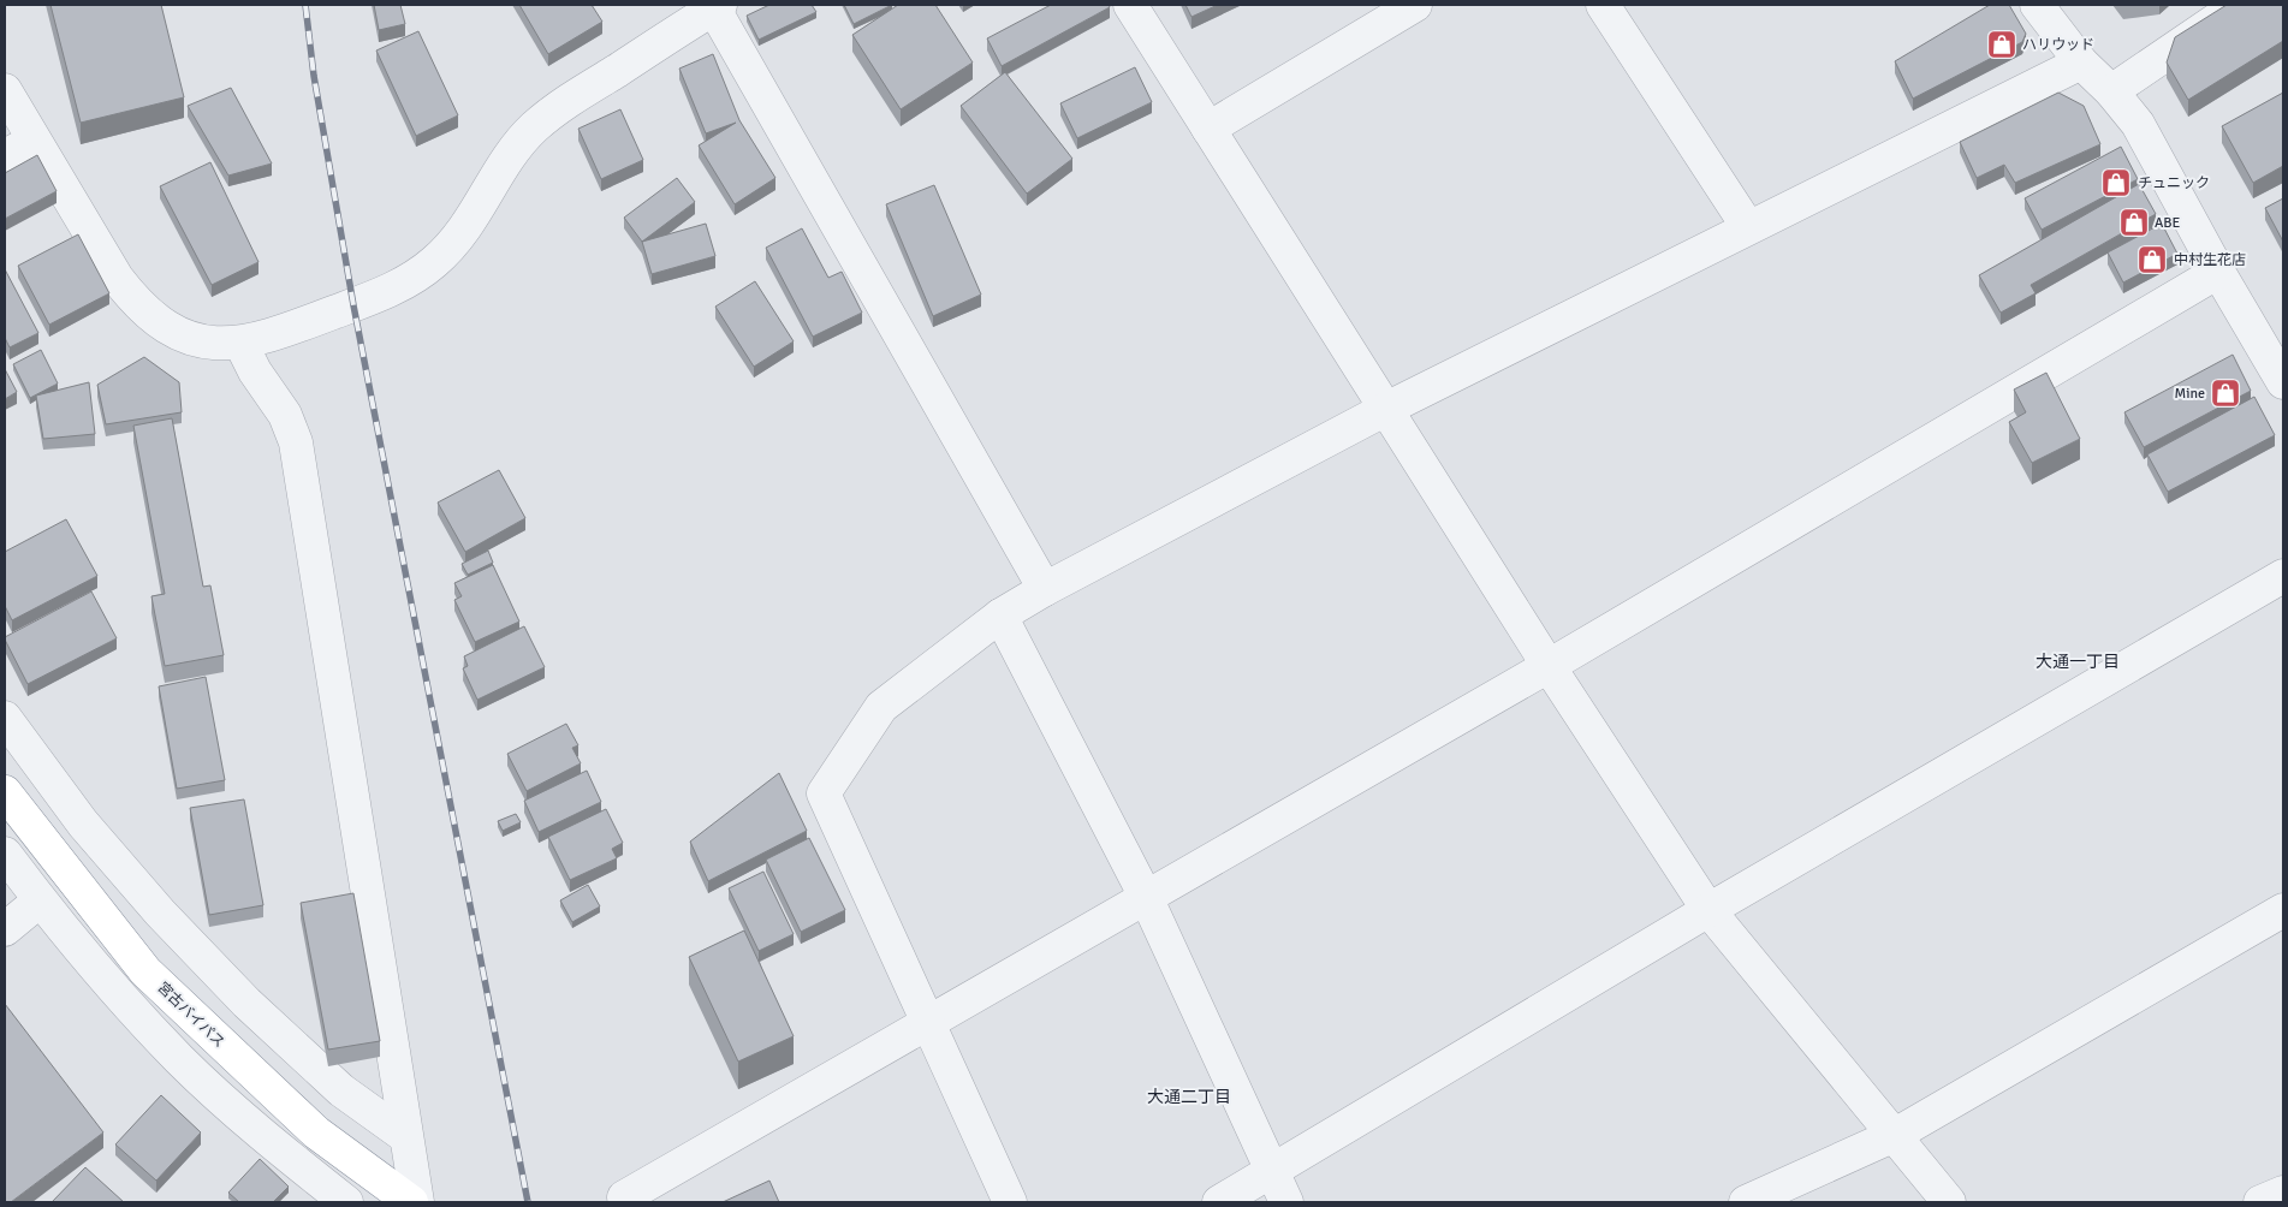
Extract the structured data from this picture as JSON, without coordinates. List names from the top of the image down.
{
  "streets": {
    "highway": ["宮古バイパス"]
  },
  "districts": ["大通一丁目", "大通二丁目"],
  "places": {
    "shop": [
      "ハリウッド",
      "チュニック",
      "ABE",
      "中村生花店",
      "Mine"
    ]
  }
}
